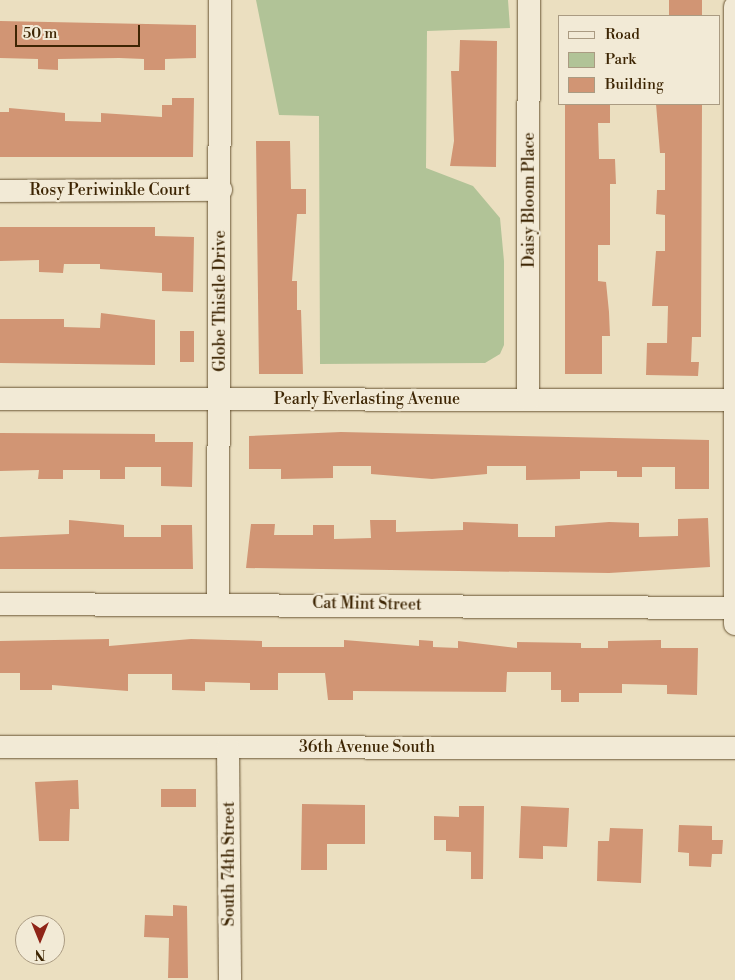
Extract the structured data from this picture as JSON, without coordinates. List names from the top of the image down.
{
  "streets": {
    "street": [
      "Rosy Periwinkle Court",
      "Daisy Bloom Place",
      "Globe Thistle Drive",
      "Pearly Everlasting Avenue",
      "Cat Mint Street",
      "36th Avenue South",
      "South 74th Street"
    ]
  },
  "crossings": [
    ["Rosy Periwinkle Court", "Globe Thistle Drive"],
    ["Daisy Bloom Place", "Pearly Everlasting Avenue"],
    ["Globe Thistle Drive", "Pearly Everlasting Avenue"],
    ["Globe Thistle Drive", "Cat Mint Street"],
    ["36th Avenue South", "South 74th Street"]
  ],
  "legend": ["Road", "Park", "Building"],
  "scale_bar": "50 m",
  "north": "bottom"
}
